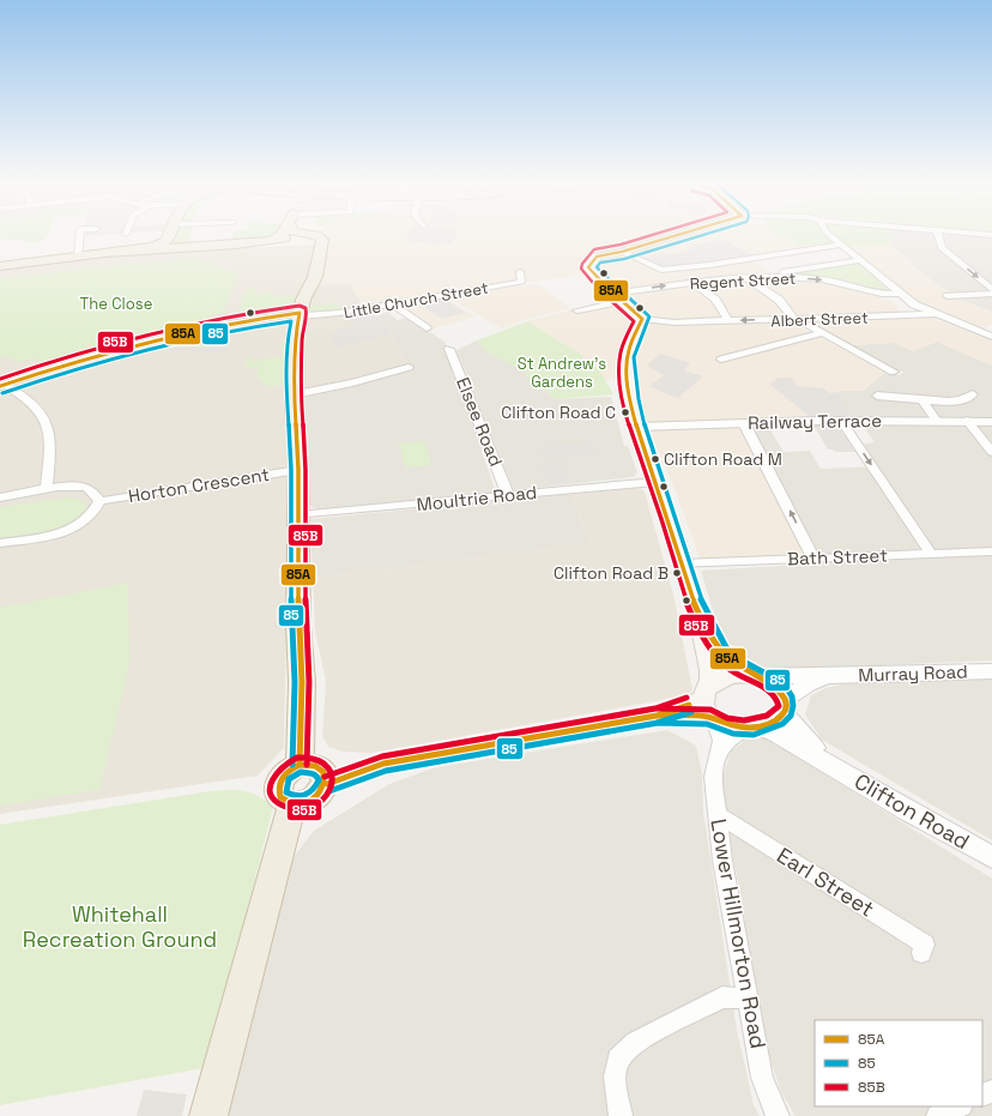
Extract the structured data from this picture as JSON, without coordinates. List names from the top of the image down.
{
  "streets": {
    "main road": ["Clifton Road"],
    "street": [
      "Regent Street",
      "Little Church Street",
      "Albert Street",
      "Elsee Road",
      "Railway Terrace",
      "Horton Crescent",
      "Moultrie Road",
      "Bath Street",
      "Murray Road",
      "Earl Street",
      "Lower Hillmorton Road"
    ]
  },
  "crossings": [
    ["Albert Street", "Clifton Road"],
    ["Elsee Road", "Moultrie Road"],
    ["Railway Terrace", "Clifton Road"],
    ["Moultrie Road", "Clifton Road"],
    ["Bath Street", "Clifton Road"],
    ["Murray Road", "Clifton Road"],
    ["Clifton Road", "Lower Hillmorton Road"],
    ["Earl Street", "Lower Hillmorton Road"]
  ],
  "parks": ["The Close", "St Andrew's Gardens", "Whitehall Recreation Ground"],
  "places": ["Clifton Road C", "Clifton Road M", "Clifton Road B"],
  "lines": ["transit line 85A", "transit line 85", "transit line 85B"],
  "legend": ["85A", "85", "85B"]
}
